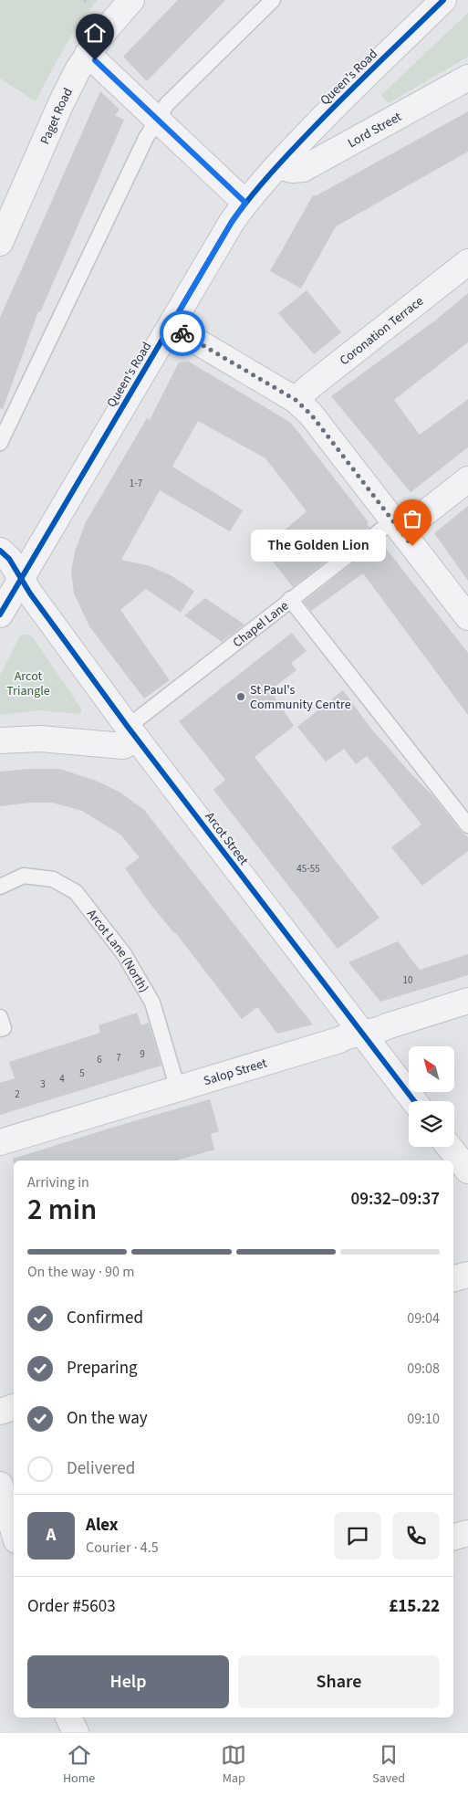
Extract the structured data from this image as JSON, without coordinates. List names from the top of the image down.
{
  "streets": {
    "street": [
      "Queen's Road",
      "Paget Road",
      "Lord Street",
      "Coronation Terrace",
      "Arcot Street",
      "Salop Street"
    ],
    "lane": ["Chapel Lane", "Arcot Lane (North)"]
  },
  "crossings": [
    ["Queen's Road", "Lord Street"],
    ["Queen's Road", "Arcot Street"],
    ["Chapel Lane", "Arcot Street"],
    ["Arcot Street", "Salop Street"],
    ["Arcot Lane (North)", "Salop Street"]
  ],
  "parks": ["Arcot Triangle"],
  "places": ["The Golden Lion", "St Paul's Community Centre"],
  "house_numbers": [
    "1-7",
    "45-55",
    "10",
    "9",
    "7",
    "6",
    "5",
    "4",
    "3",
    "2"
  ],
  "north": "top left",
  "page": {
    "bubble": "The Golden Lion",
    "heading": ["2 min", "Arriving in", "09:32–09:37"],
    "panel": [
      "Alex",
      "Courier · 4.5",
      "Order #5603",
      "£15.22"
    ],
    "bar": "On the way · 90 m",
    "list": [
      ["Confirmed", "09:04"],
      ["Preparing", "09:08"],
      ["On the way", "09:10"],
      "Delivered"
    ],
    "round": "A",
    "buttons": ["Help", "Share"],
    "tabs": ["Home", "Map", "Saved"]
  }
}
